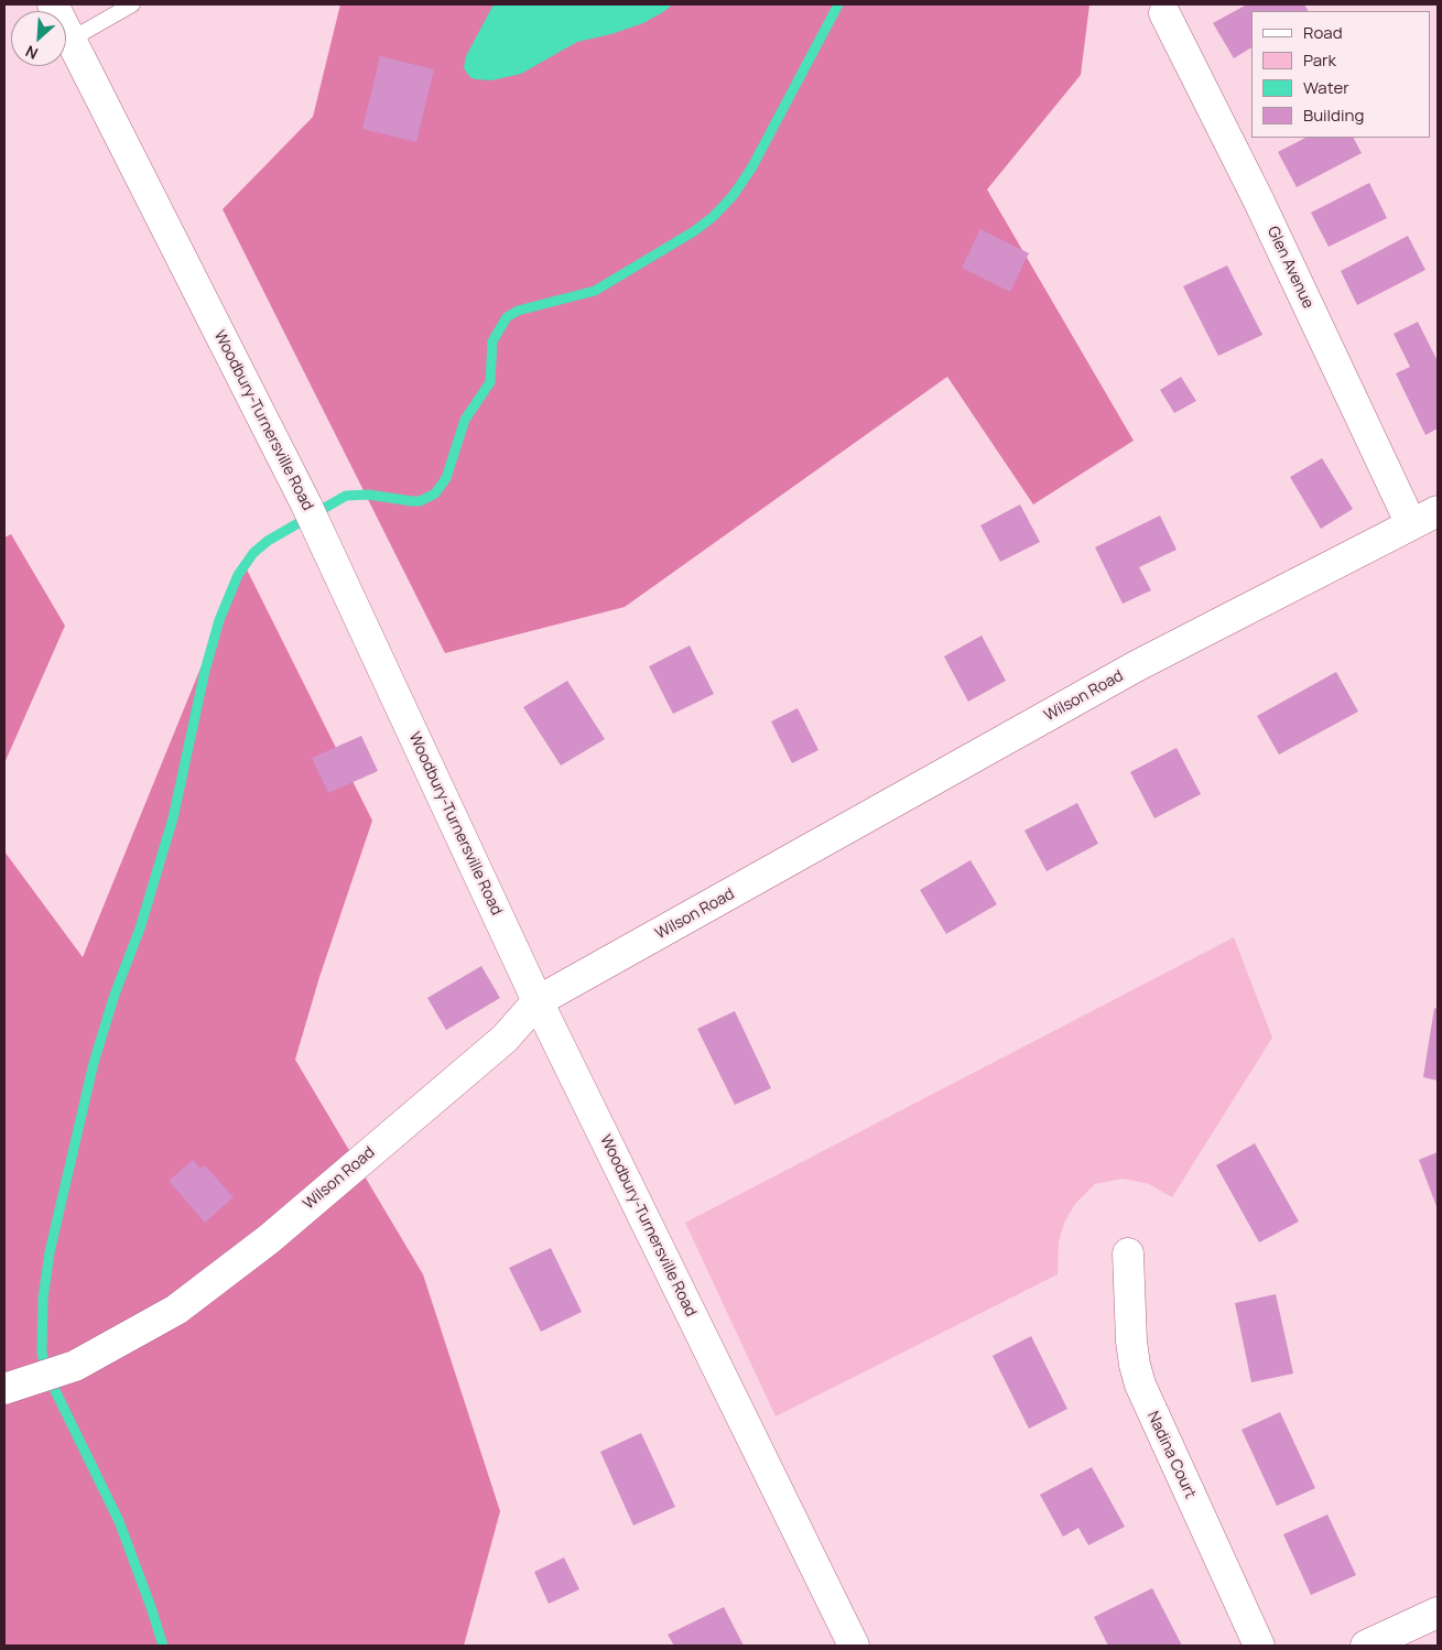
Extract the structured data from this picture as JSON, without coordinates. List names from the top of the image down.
{
  "streets": {
    "street": [
      "Glen Avenue",
      "Woodbury-Turnersville Road",
      "Wilson Road",
      "Nadina Court"
    ]
  },
  "crossings": [
    ["Glen Avenue", "Wilson Road"],
    ["Woodbury-Turnersville Road", "Wilson Road"]
  ],
  "legend": [
    "Road",
    "Park",
    "Water",
    "Building"
  ],
  "north": "bottom left"
}
